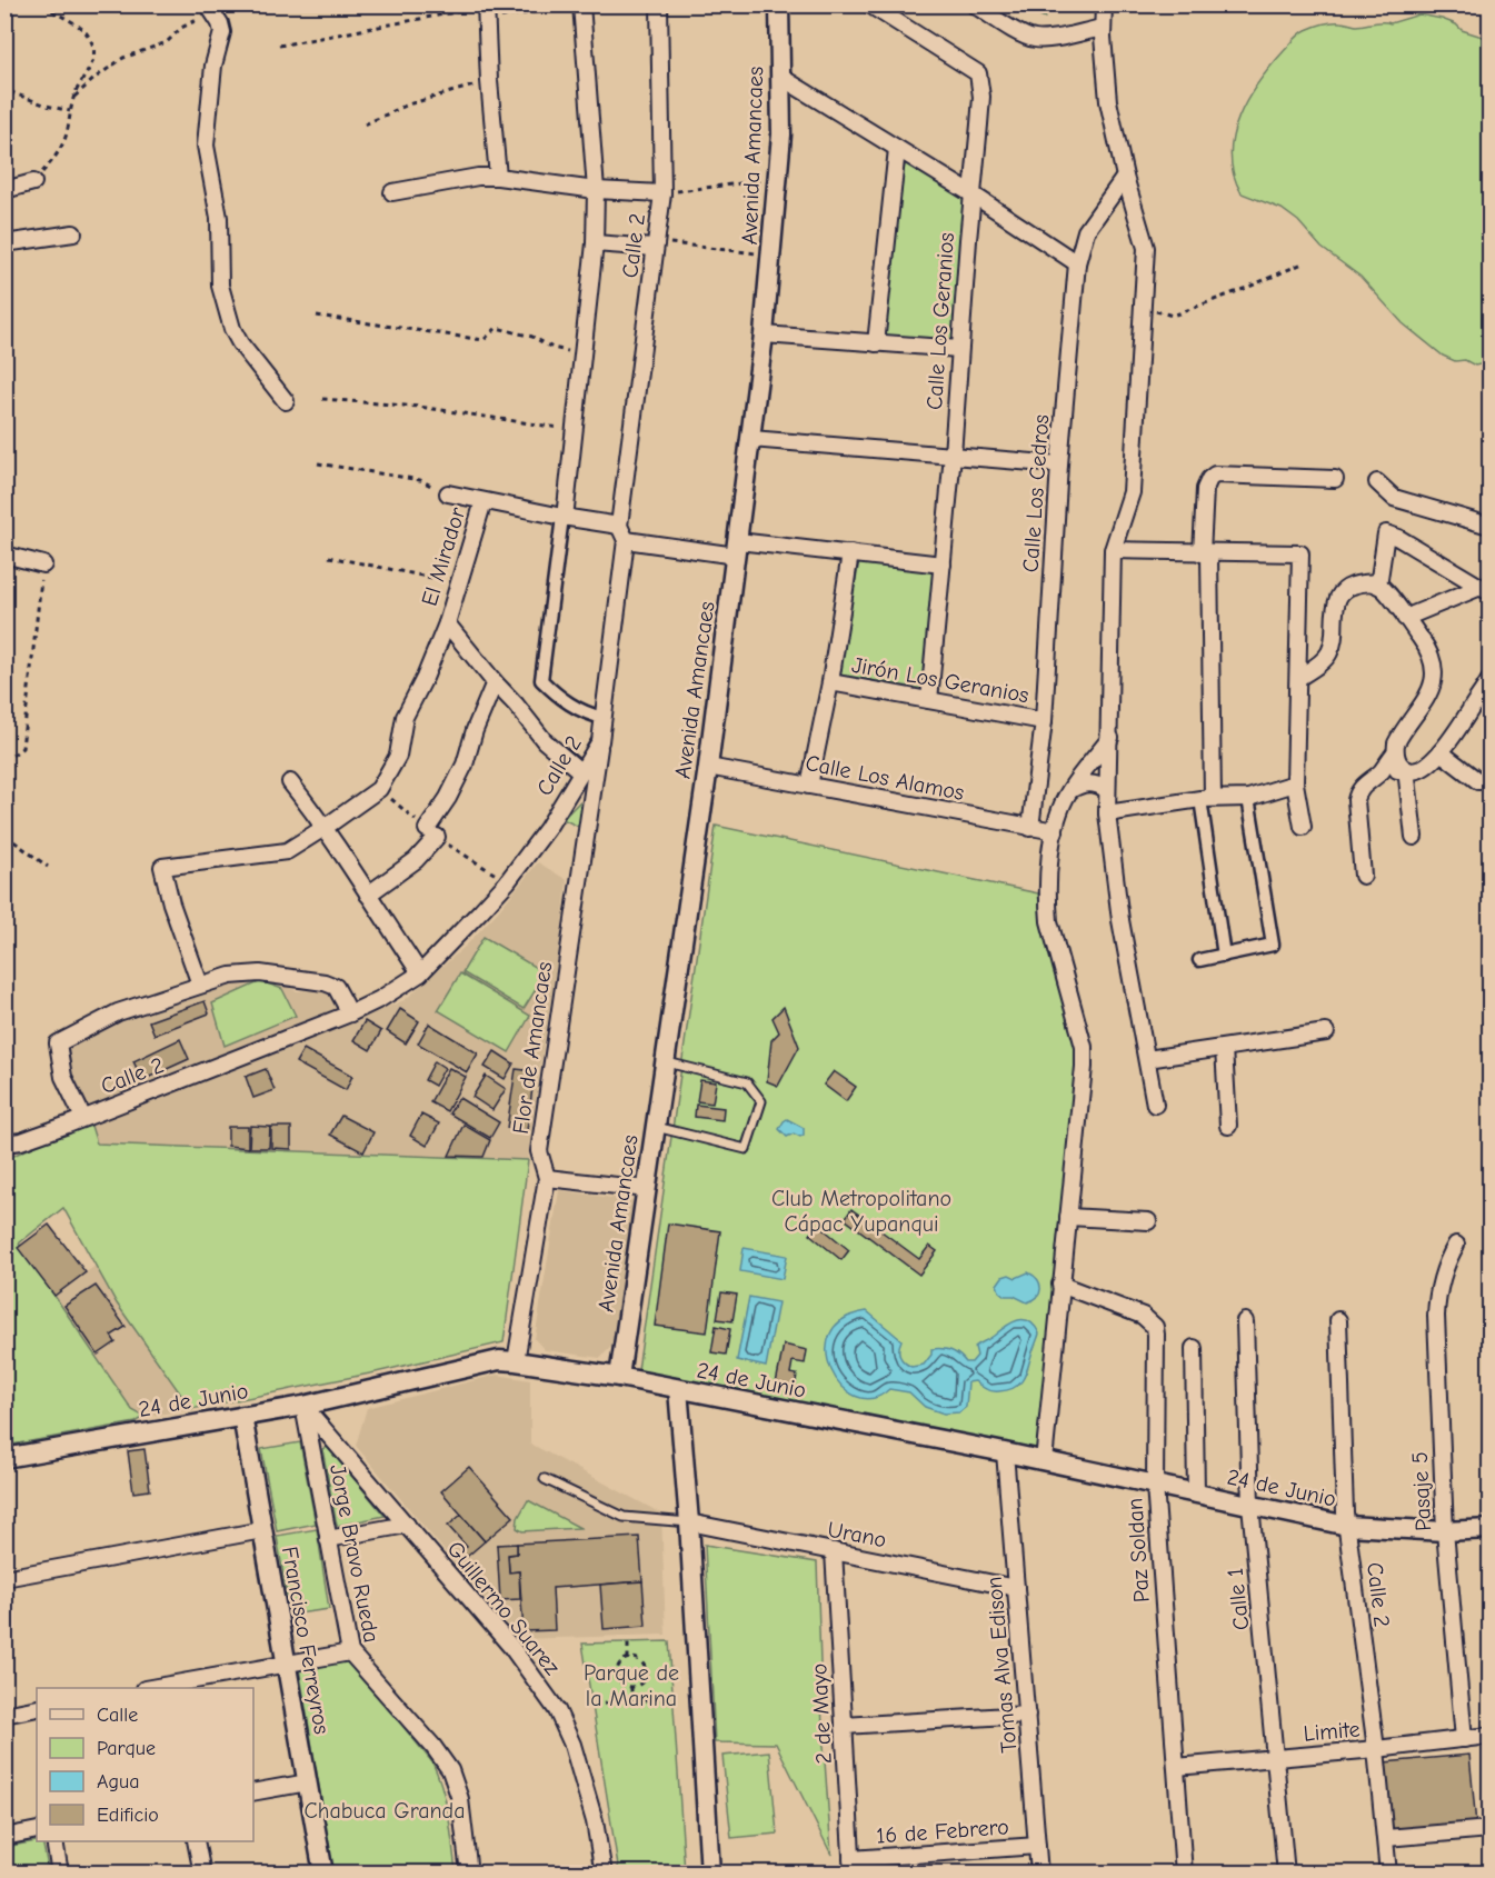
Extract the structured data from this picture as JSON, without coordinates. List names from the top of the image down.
{
  "streets": {
    "street": [
      "Avenida Amancaes",
      "Calle 2",
      "Calle Los Geranios",
      "Calle Los Cedros",
      "El Mirador",
      "Jirón Los Geranios",
      "Calle Los Alamos",
      "Flor de Amancaes",
      "24 de Junio",
      "Pasaje 5",
      "Urano",
      "Paz Soldan",
      "Jorge Bravo Rueda",
      "Calle 1",
      "Guillermo Suarez",
      "Francisco Ferreyros",
      "Tomas Alva Edison",
      "2 de Mayo",
      "Limite",
      "16 de Febrero"
    ]
  },
  "crossings": [
    ["Avenida Amancaes", "Calle Los Alamos"],
    ["Avenida Amancaes", "24 de Junio"],
    ["Calle 2", "Flor de Amancaes"],
    ["Calle 2", "24 de Junio"],
    ["Calle 2", "Limite"],
    ["Calle Los Geranios", "Jirón Los Geranios"],
    ["Calle Los Cedros", "Jirón Los Geranios"],
    ["Calle Los Cedros", "Calle Los Alamos"],
    ["Flor de Amancaes", "24 de Junio"],
    ["24 de Junio", "Pasaje 5"],
    ["24 de Junio", "Paz Soldan"],
    ["24 de Junio", "Jorge Bravo Rueda"],
    ["24 de Junio", "Calle 1"],
    ["24 de Junio", "Guillermo Suarez"],
    ["24 de Junio", "Francisco Ferreyros"],
    ["24 de Junio", "Tomas Alva Edison"],
    ["Pasaje 5", "Limite"],
    ["Urano", "Tomas Alva Edison"],
    ["Urano", "2 de Mayo"],
    ["Paz Soldan", "Limite"],
    ["Jorge Bravo Rueda", "Guillermo Suarez"],
    ["Calle 1", "Limite"],
    ["Tomas Alva Edison", "16 de Febrero"],
    ["2 de Mayo", "16 de Febrero"]
  ],
  "parks": ["Club Metropolitano Cápac Yupanqui", "Parque de la Marina", "Chabuca Granda"],
  "legend": [
    "Calle",
    "Parque",
    "Agua",
    "Edificio"
  ]
}
